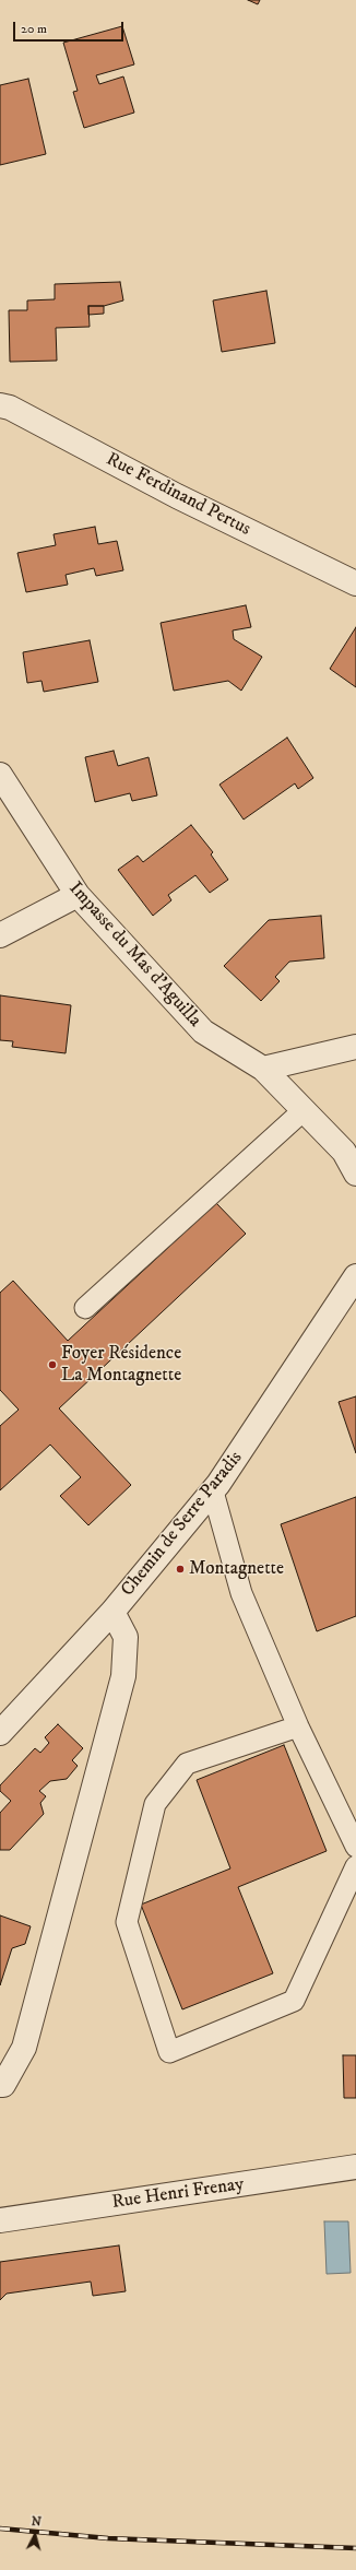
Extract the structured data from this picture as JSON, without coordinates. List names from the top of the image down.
{
  "streets": {
    "street": [
      "Rue Ferdinand Pertus",
      "Impasse du Mas d'Aguilla",
      "Chemin de Serre Paradis",
      "Rue Henri Frenay"
    ]
  },
  "places": ["Foyer Résidence La Montagnette", "Montagnette"],
  "scale_bar": "20 m",
  "north": "top"
}
